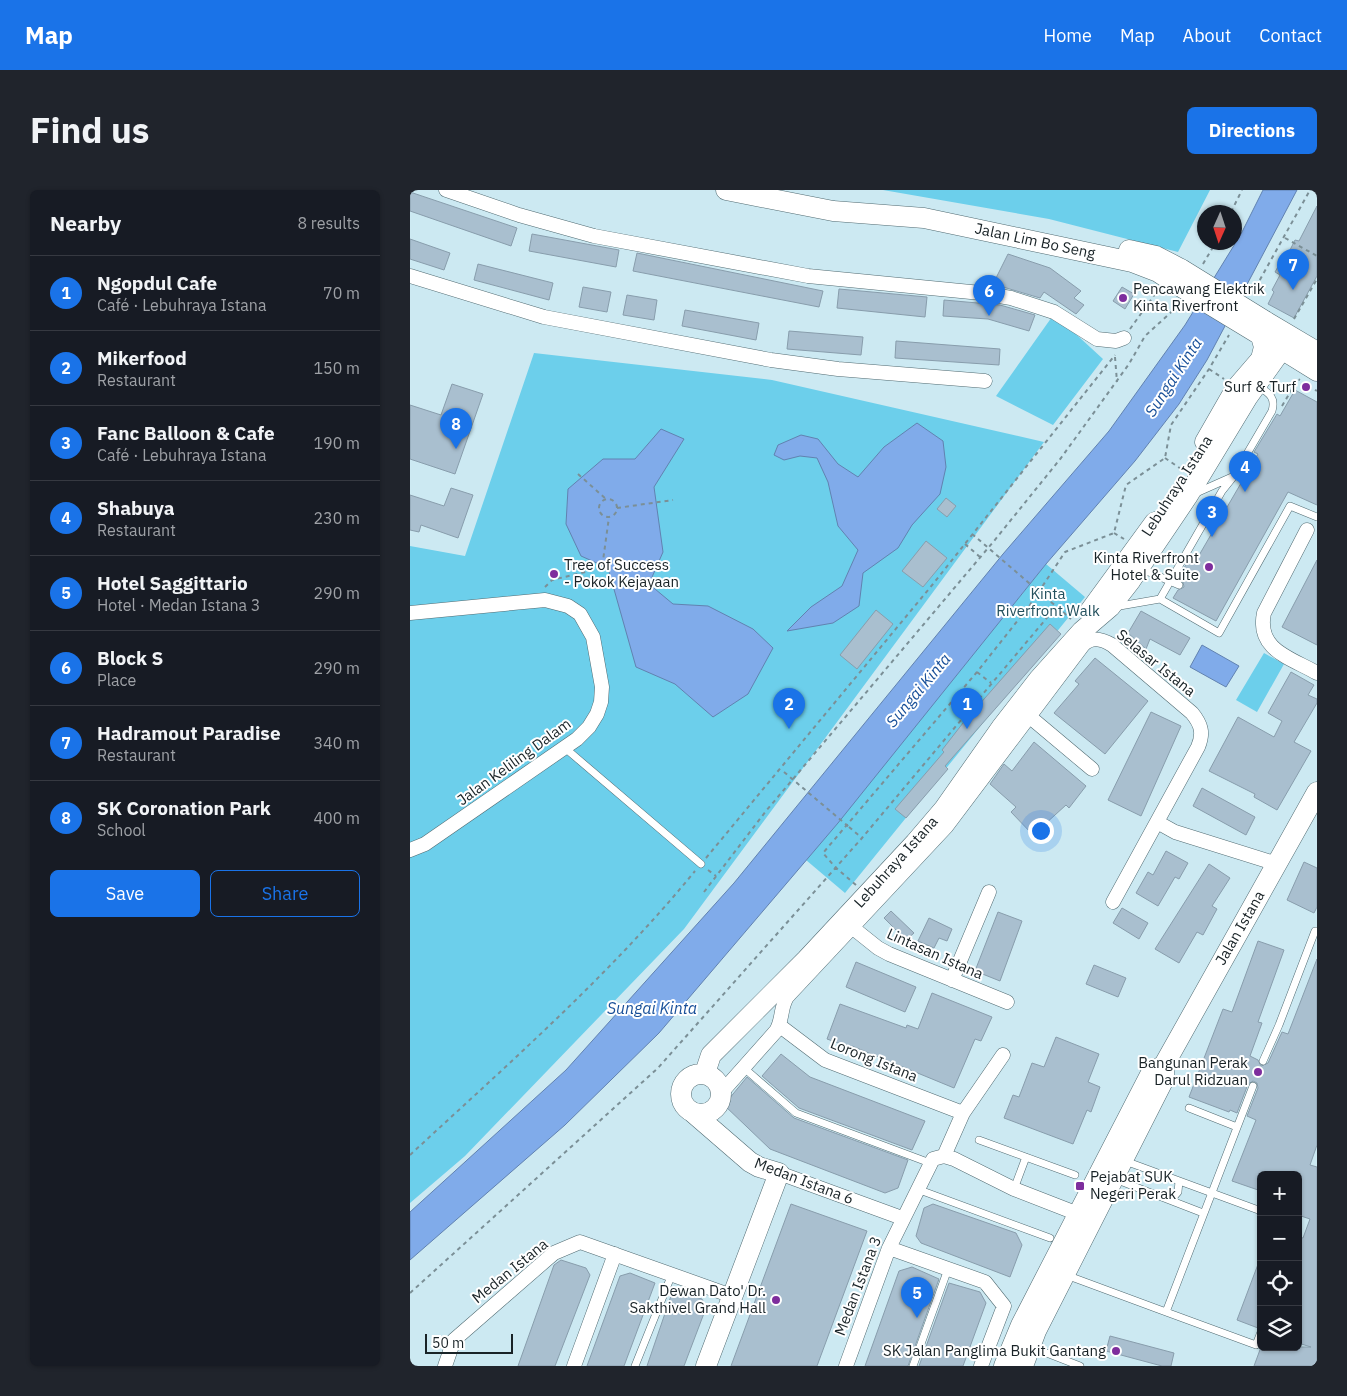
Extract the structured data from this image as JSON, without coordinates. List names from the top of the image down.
{
  "streets": {
    "street": [
      "Jalan Lim Bo Seng",
      "Lebuhraya Istana",
      "Selasar Istana",
      "Jalan Keliling Dalam",
      "Jalan Istana",
      "Lintasan Istana",
      "Lorong Istana",
      "Medan Istana 6",
      "Medan Istana",
      "Medan Istana 3"
    ]
  },
  "crossings": [
    ["Jalan Lim Bo Seng", "Lebuhraya Istana"],
    ["Lebuhraya Istana", "Medan Istana 6"],
    ["Medan Istana 6", "Medan Istana 3"]
  ],
  "water": ["Sungai Kinta"],
  "parks": ["Kinta Riverfront Walk"],
  "places": {
    "other": [
      "Pencawang Elektrik Kinta Riverfront",
      "Surf & Turf",
      "Kinta Riverfront Hotel & Suite",
      "Tree of Success - Pokok Kejayaan",
      "Bangunan Perak Darul Ridzuan",
      "Dewan Dato' Dr. Sakthivel Grand Hall",
      "SK Jalan Panglima Bukit Gantang"
    ],
    "transit": ["Pejabat SUK Negeri Perak"]
  },
  "scale_bar": "50 m",
  "north": "bottom",
  "page": {
    "header": "Map",
    "nav": [
      "Home",
      "Map",
      "About",
      "Contact"
    ],
    "title": "Find us",
    "buttons": [
      "Directions",
      ["Save", "Share"]
    ],
    "heading": ["Nearby", "8 results"],
    "pins": [
      "7",
      "6",
      "8",
      "4",
      "3",
      "1",
      "2",
      "5"
    ],
    "list": [
      {
        "mark": "1",
        "name": "Ngopdul Cafe",
        "note": "Café · Lebuhraya Istana",
        "value": "70 m"
      },
      {
        "mark": "2",
        "name": "Mikerfood",
        "note": "Restaurant",
        "value": "150 m"
      },
      {
        "mark": "3",
        "name": "Fanc Balloon & Cafe",
        "note": "Café · Lebuhraya Istana",
        "value": "190 m"
      },
      {
        "mark": "4",
        "name": "Shabuya",
        "note": "Restaurant",
        "value": "230 m"
      },
      {
        "mark": "5",
        "name": "Hotel Saggittario",
        "note": "Hotel · Medan Istana 3",
        "value": "290 m"
      },
      {
        "mark": "6",
        "name": "Block S",
        "note": "Place",
        "value": "290 m"
      },
      {
        "mark": "7",
        "name": "Hadramout Paradise",
        "note": "Restaurant",
        "value": "340 m"
      },
      {
        "mark": "8",
        "name": "SK Coronation Park",
        "note": "School",
        "value": "400 m"
      }
    ],
    "map_buttons": ["+", "−"],
    "scale": "50 m"
  }
}
